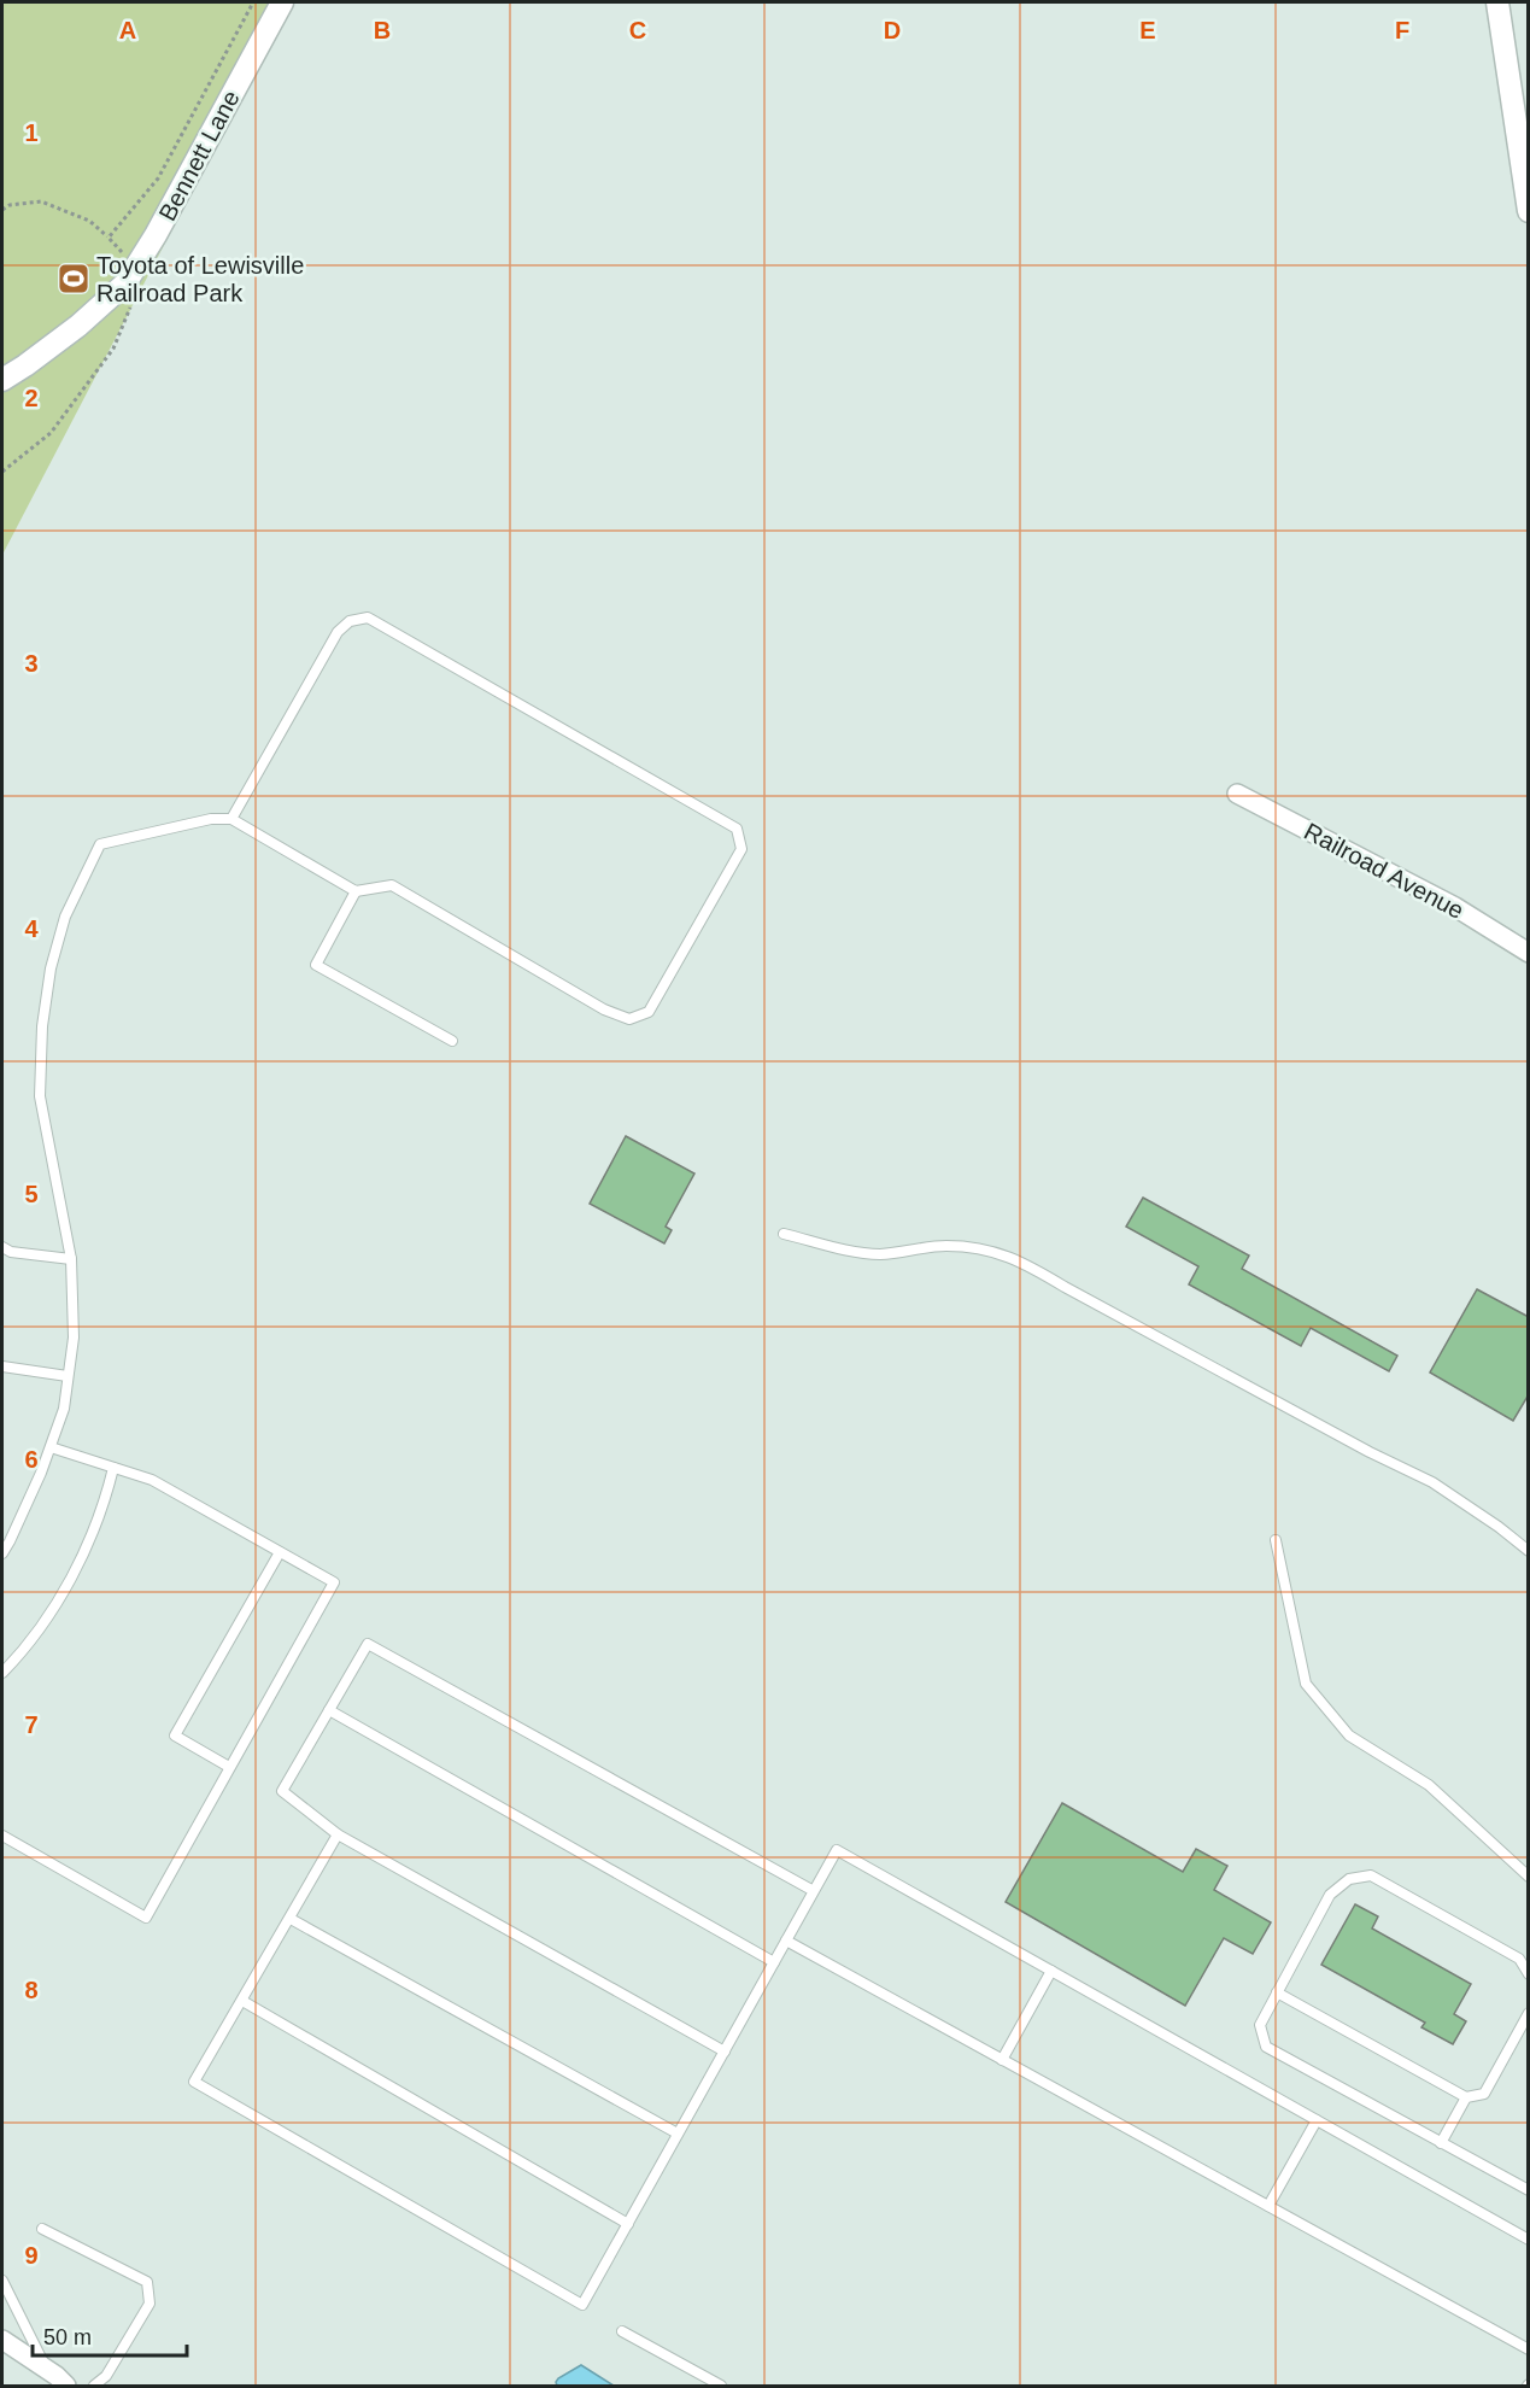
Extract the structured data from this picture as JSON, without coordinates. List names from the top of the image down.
{
  "streets": {
    "street": ["Bennett Lane", "Railroad Avenue"]
  },
  "places": {
    "sports": ["Toyota of Lewisville Railroad Park"]
  },
  "scale_bar": "50 m",
  "grid": {
    "columns": [
      "A",
      "B",
      "C",
      "D",
      "E",
      "F"
    ],
    "rows": [
      "1",
      "2",
      "3",
      "4",
      "5",
      "6",
      "7",
      "8",
      "9"
    ]
  }
}
